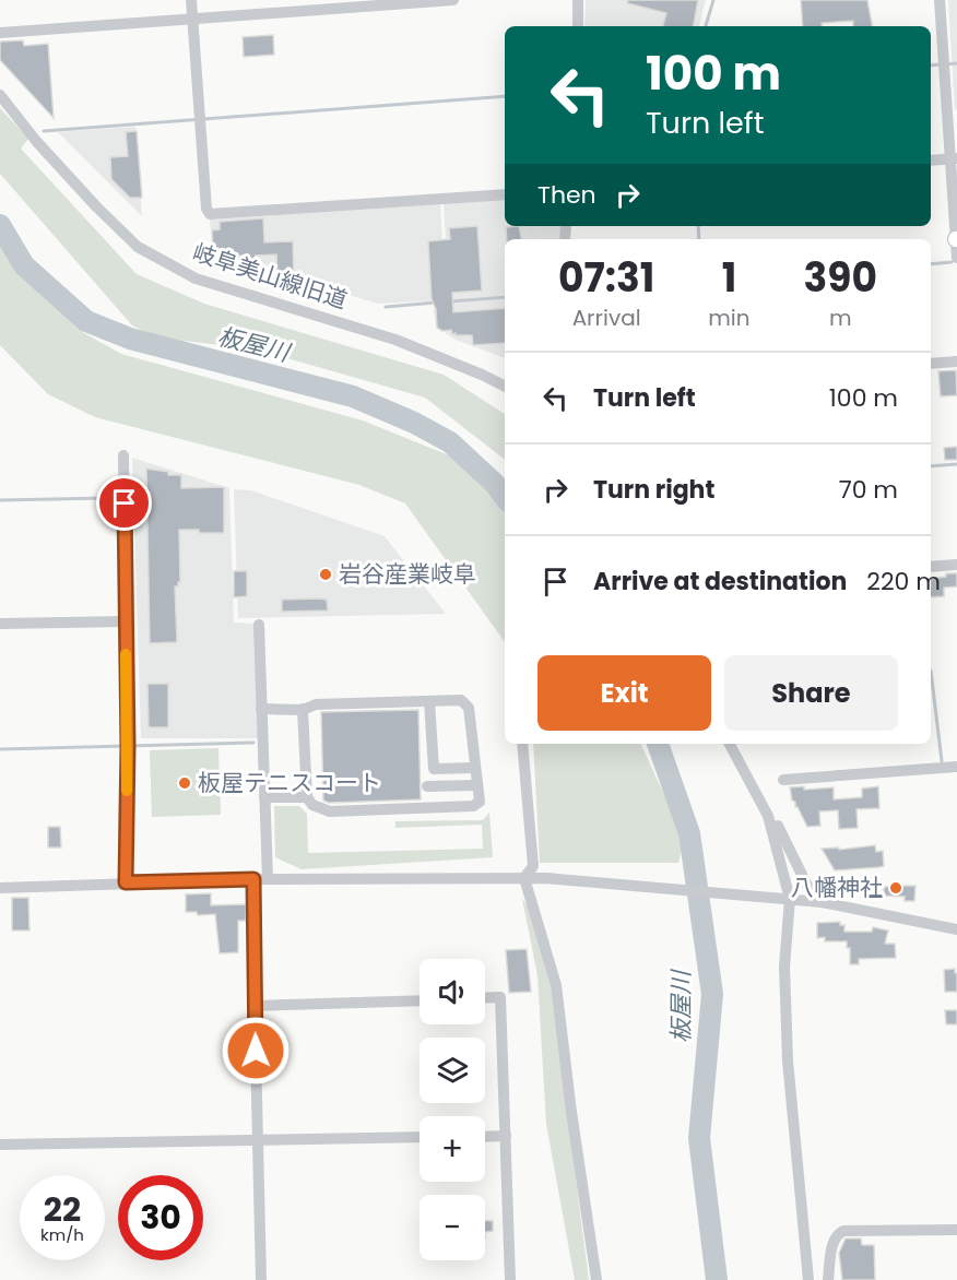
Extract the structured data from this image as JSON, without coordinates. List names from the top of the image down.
{
  "streets": {
    "street": ["岐阜美山線旧道"]
  },
  "water": ["板屋川"],
  "places": ["岩谷産業岐阜", "板屋テニスコート", "八幡神社"],
  "page": {
    "turn": ["100 m", "Turn left"],
    "then": "Then",
    "eta": [
      "07:31",
      "Arrival",
      "1",
      "min",
      "390",
      "m"
    ],
    "list": [
      {
        "name": "Turn left",
        "value": "100 m"
      },
      {
        "name": "Turn right",
        "value": "70 m"
      },
      {
        "name": "Arrive at destination",
        "value": "220 m"
      }
    ],
    "buttons": ["Exit", "Share"],
    "map_buttons": ["+", "−"],
    "speed": "22 km/h",
    "limit": "30"
  }
}
